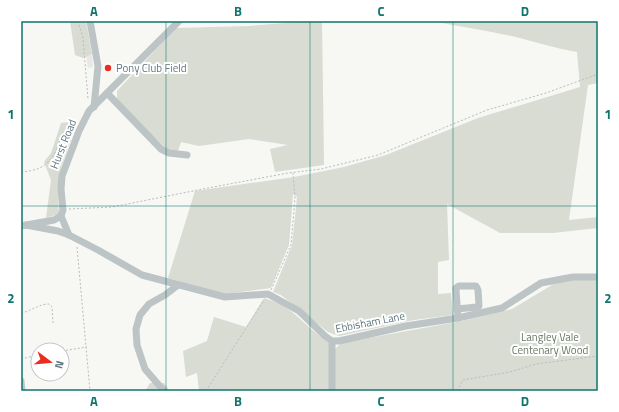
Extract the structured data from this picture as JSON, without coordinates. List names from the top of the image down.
{
  "streets": {
    "street": ["Hurst Road", "Ebbisham Lane"]
  },
  "parks": ["Langley Vale Centenary Wood"],
  "places": ["Pony Club Field"],
  "north": "right",
  "grid": {
    "columns": [
      "A",
      "B",
      "C",
      "D"
    ],
    "rows": ["1", "2"]
  }
}
